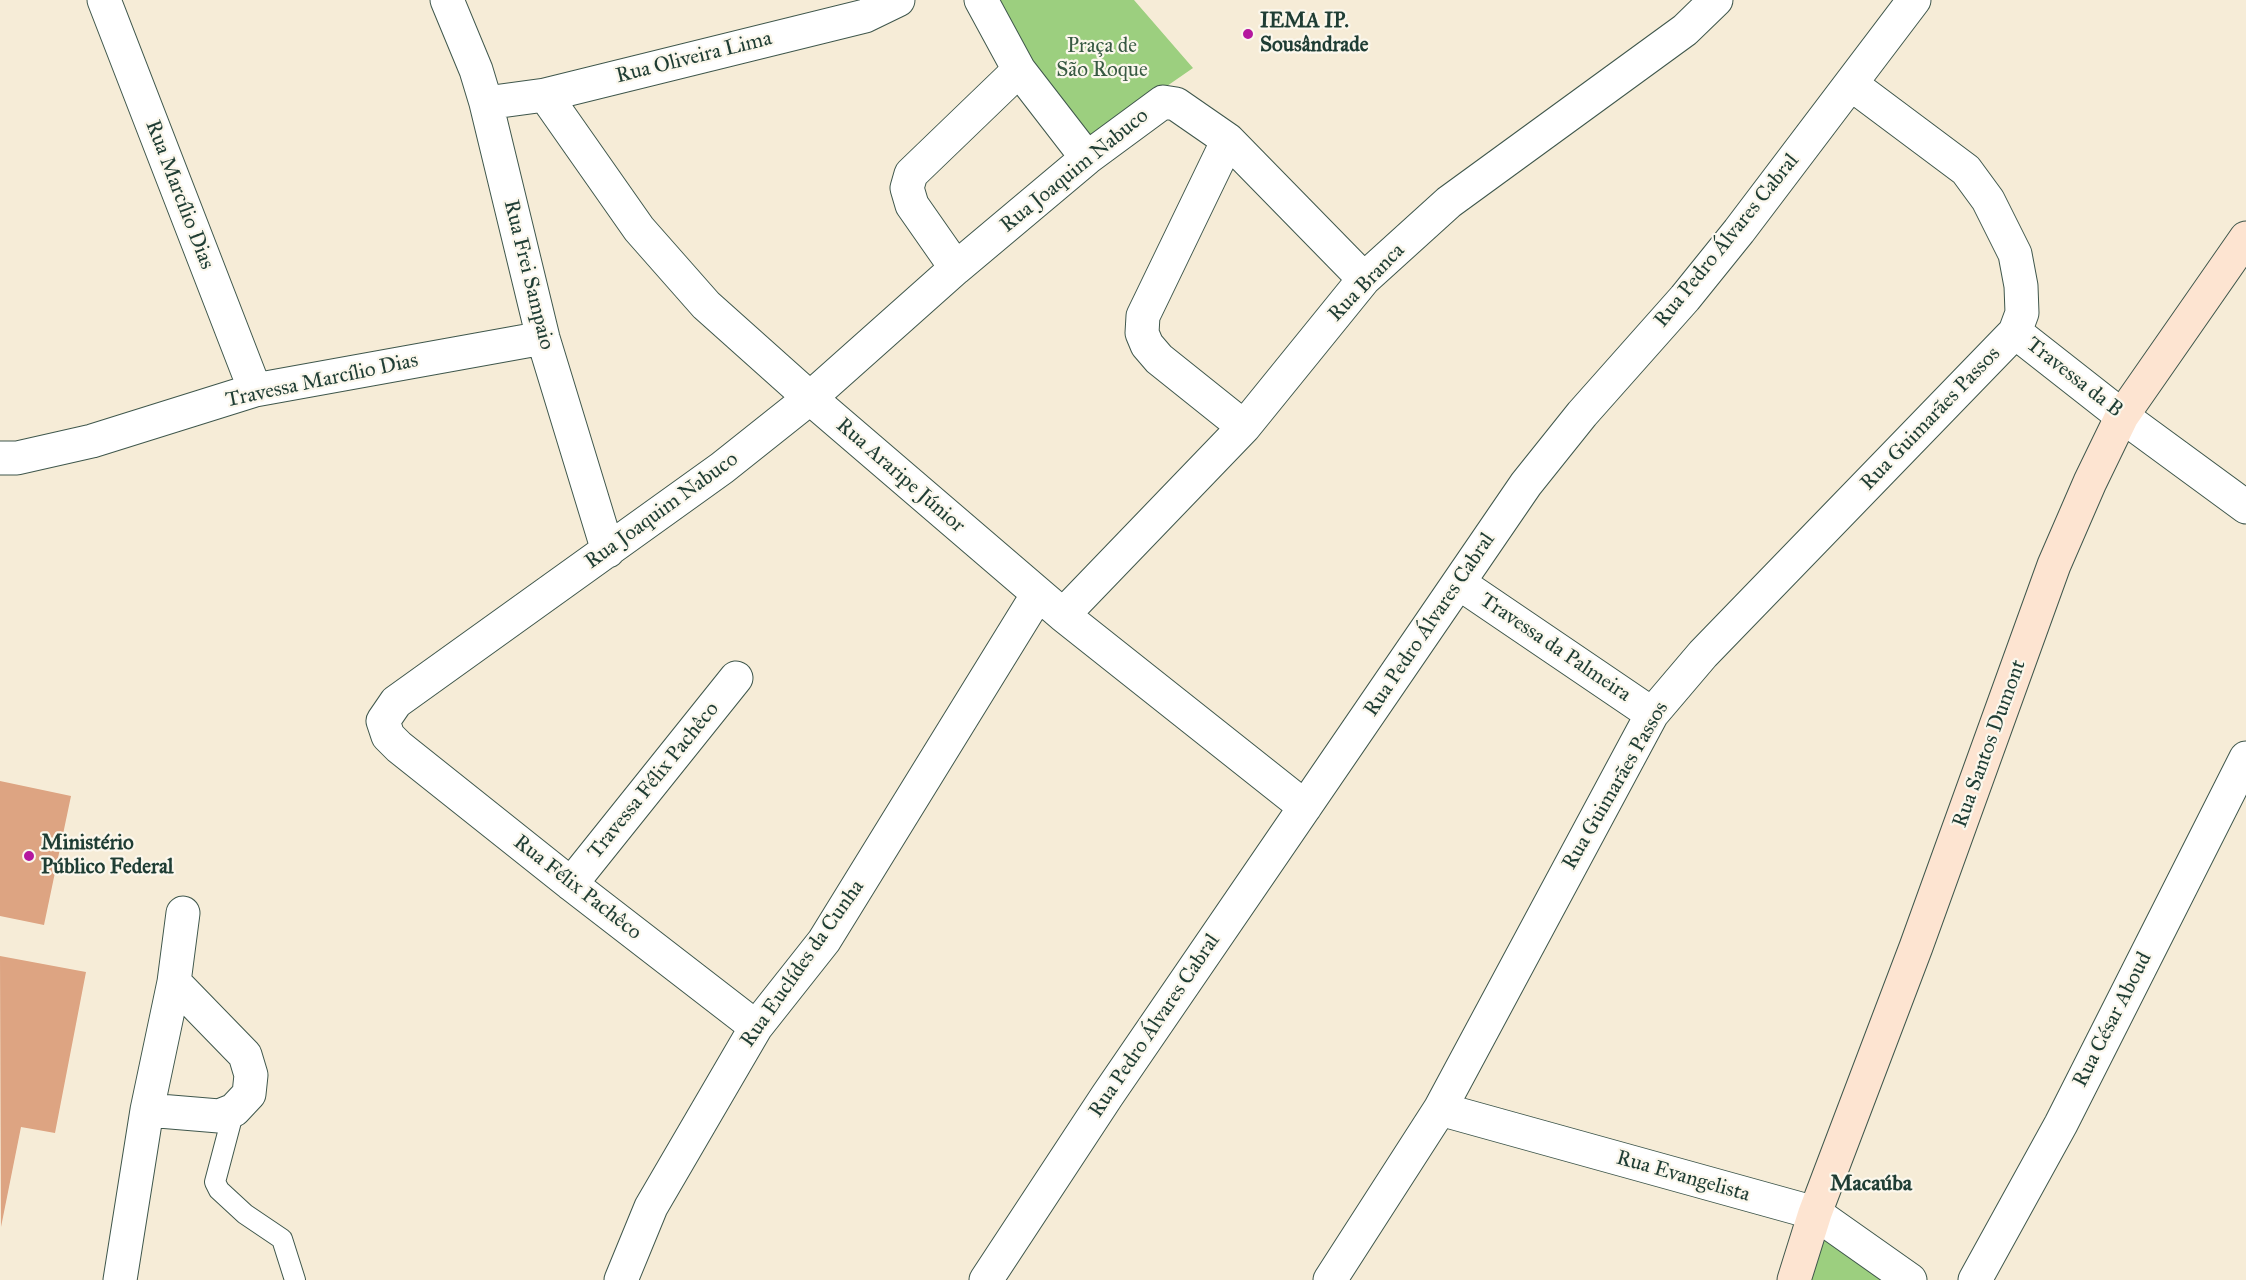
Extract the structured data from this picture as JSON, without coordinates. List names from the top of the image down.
{
  "streets": {
    "street": [
      "Rua Oliveira Lima",
      "Rua Joaquim Nabuco",
      "Rua Marcílio Dias",
      "Rua Pedro Álvares Cabral",
      "Rua Frei Sampaio",
      "Rua Branca",
      "Travessa da B",
      "Travessa Marcílio Dias",
      "Rua Guimarães Passos",
      "Rua Araripe Júnior",
      "Travessa da Palmeira",
      "Rua Santos Dumont",
      "Travessa Félix Pachêco",
      "Rua Félix Pachêco",
      "Rua Euclídes da Cunha",
      "Rua César Aboud",
      "Rua Evangelista"
    ]
  },
  "crossings": [
    ["Rua Oliveira Lima", "Rua Frei Sampaio"],
    ["Rua Oliveira Lima", "Rua Araripe Júnior"],
    ["Rua Joaquim Nabuco", "Rua Frei Sampaio"],
    ["Rua Joaquim Nabuco", "Rua Branca"],
    ["Rua Joaquim Nabuco", "Rua Araripe Júnior"],
    ["Rua Joaquim Nabuco", "Rua Félix Pachêco"],
    ["Rua Marcílio Dias", "Travessa Marcílio Dias"],
    ["Rua Pedro Álvares Cabral", "Travessa da B"],
    ["Rua Pedro Álvares Cabral", "Rua Araripe Júnior"],
    ["Rua Pedro Álvares Cabral", "Travessa da Palmeira"],
    ["Rua Frei Sampaio", "Travessa Marcílio Dias"],
    ["Rua Branca", "Rua Araripe Júnior"],
    ["Travessa da B", "Rua Guimarães Passos"],
    ["Travessa da B", "Rua Santos Dumont"],
    ["Rua Guimarães Passos", "Travessa da Palmeira"],
    ["Rua Guimarães Passos", "Rua Evangelista"],
    ["Rua Araripe Júnior", "Rua Euclídes da Cunha"],
    ["Rua Santos Dumont", "Rua Evangelista"],
    ["Travessa Félix Pachêco", "Rua Félix Pachêco"],
    ["Rua Félix Pachêco", "Rua Euclídes da Cunha"]
  ],
  "districts": ["Macaúba"],
  "parks": ["Praça de São Roque"],
  "places": ["IEMA IP. Sousândrade", "Ministério Público Federal"]
}
